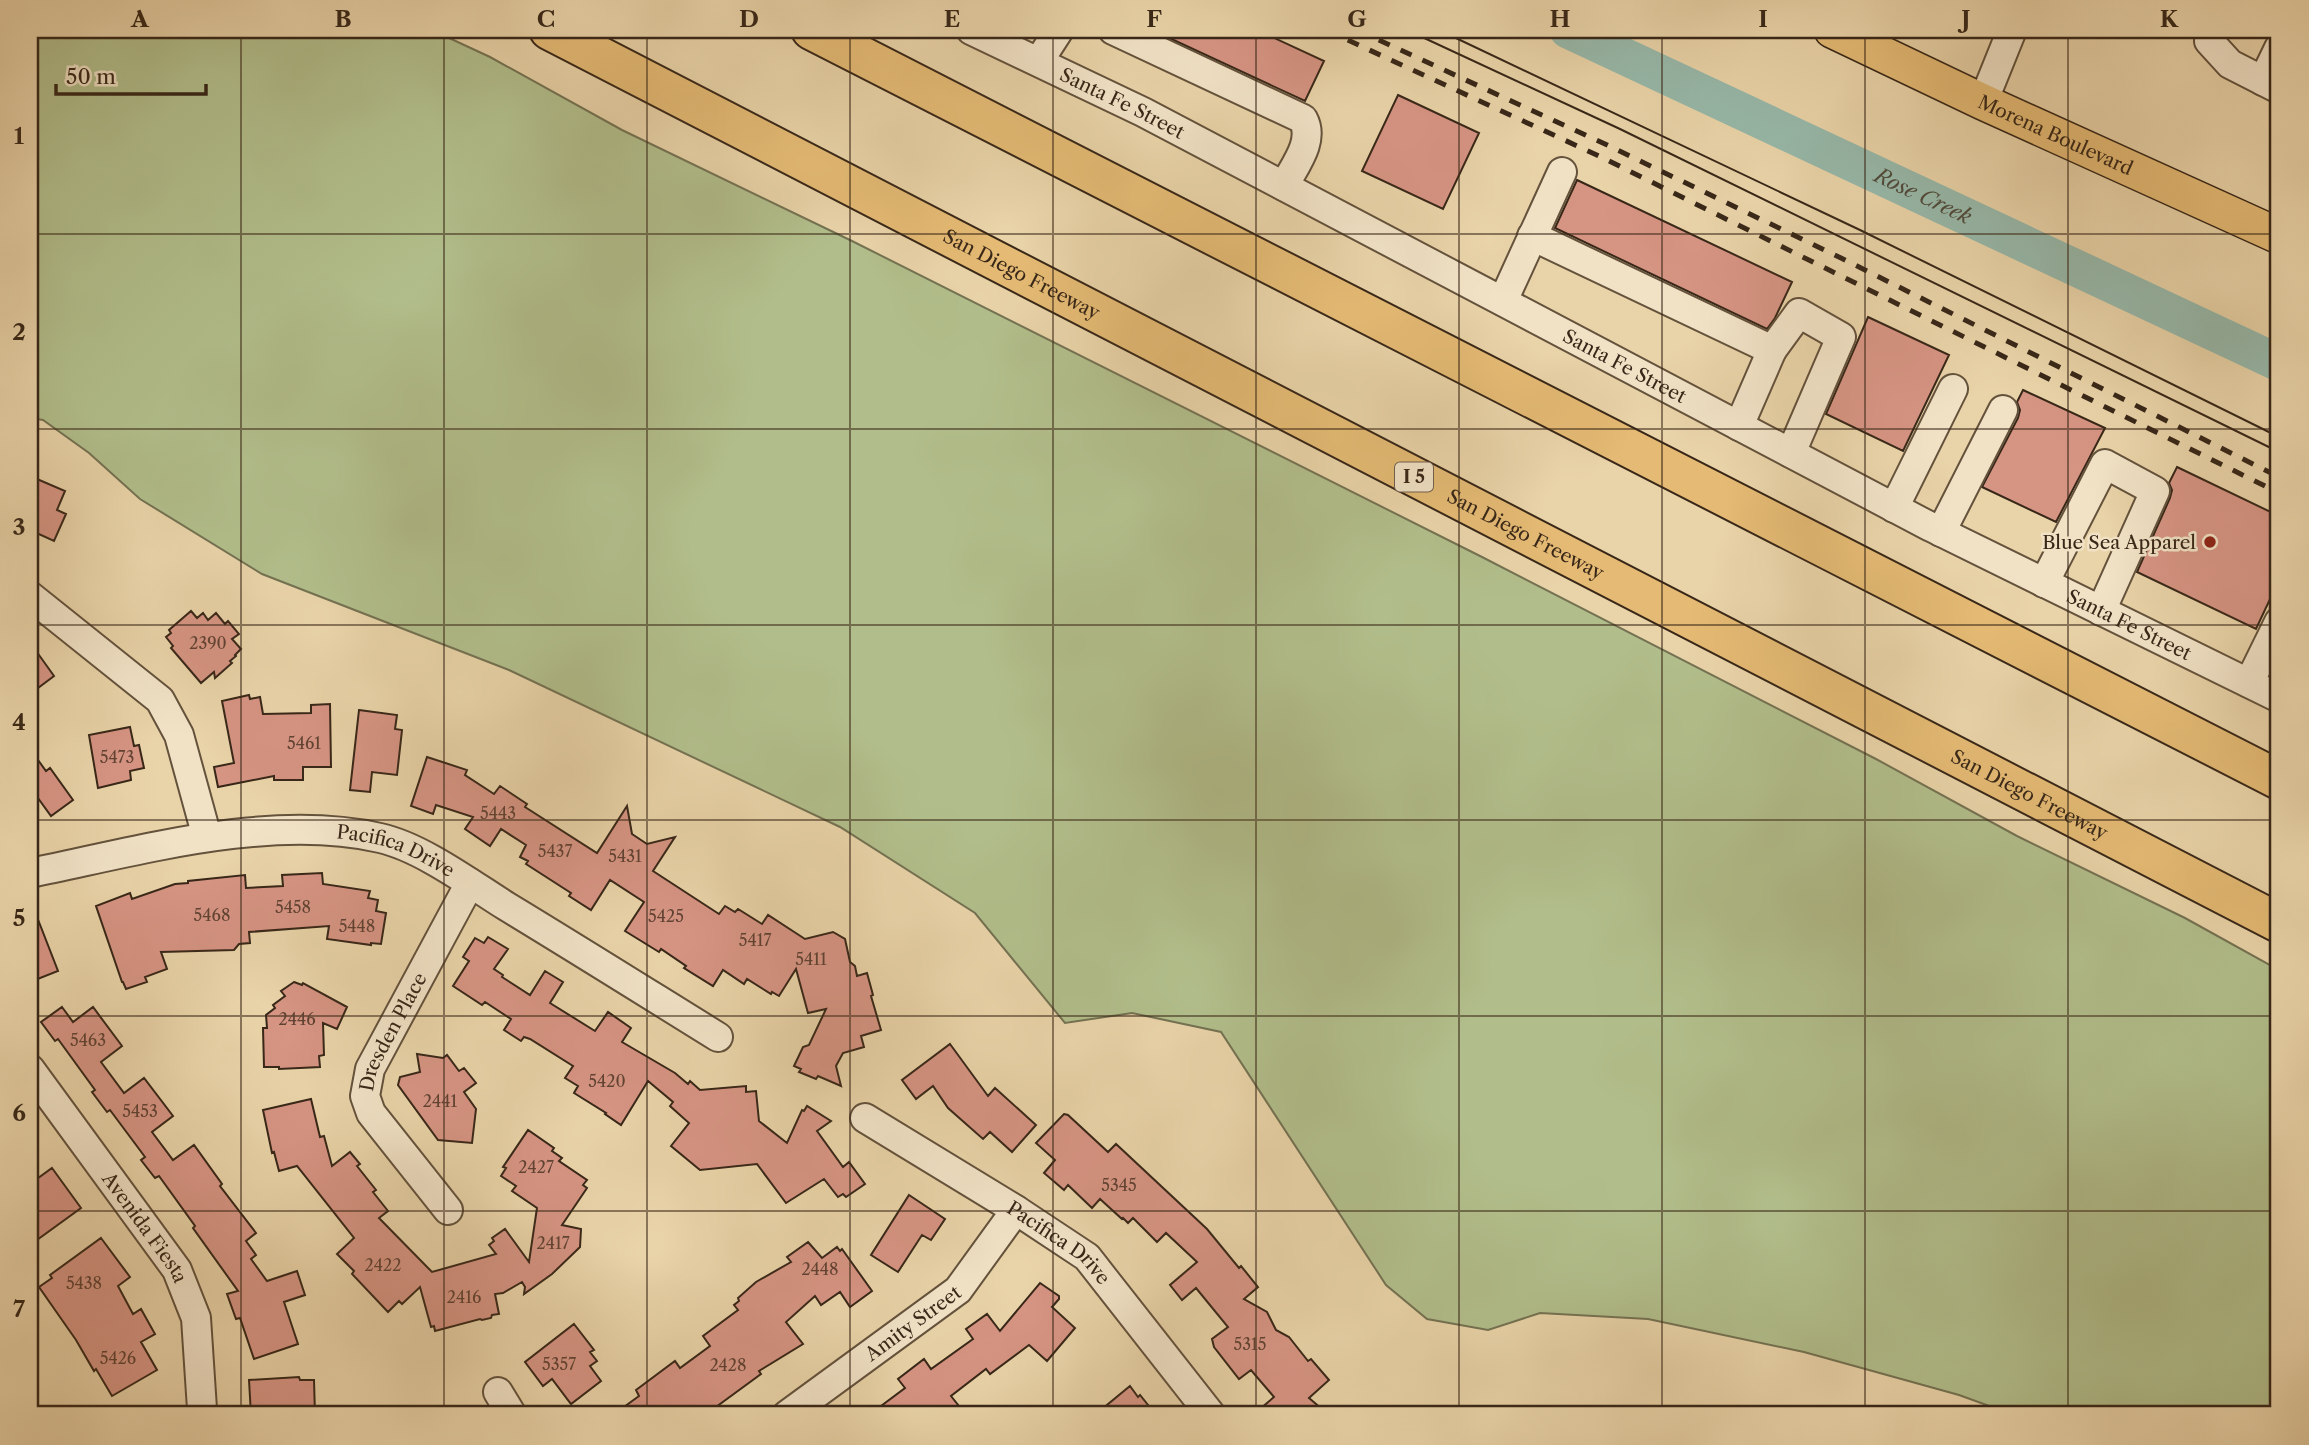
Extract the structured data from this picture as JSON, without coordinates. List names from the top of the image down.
{
  "streets": {
    "highway": ["San Diego Freeway", "I 5"],
    "main road": ["Morena Boulevard"],
    "street": [
      "Santa Fe Street",
      "Pacifica Drive",
      "Dresden Place",
      "Avenida Fiesta",
      "Amity Street"
    ]
  },
  "crossings": [
    ["Pacifica Drive", "Dresden Place"],
    ["Pacifica Drive", "Amity Street"]
  ],
  "water": ["Rose Creek"],
  "places": ["Blue Sea Apparel"],
  "house_numbers": [
    "2390",
    "5461",
    "5473",
    "5443",
    "5437",
    "5431",
    "5458",
    "5468",
    "5425",
    "5448",
    "5417",
    "5411",
    "2446",
    "5463",
    "5420",
    "2441",
    "5453",
    "2427",
    "5345",
    "2417",
    "2422",
    "2448",
    "5438",
    "2416",
    "5315",
    "5426",
    "5357",
    "2428"
  ],
  "scale_bar": "50 m",
  "grid": {
    "columns": [
      "A",
      "B",
      "C",
      "D",
      "E",
      "F",
      "G",
      "H",
      "I",
      "J",
      "K"
    ],
    "rows": [
      "1",
      "2",
      "3",
      "4",
      "5",
      "6",
      "7"
    ]
  }
}
